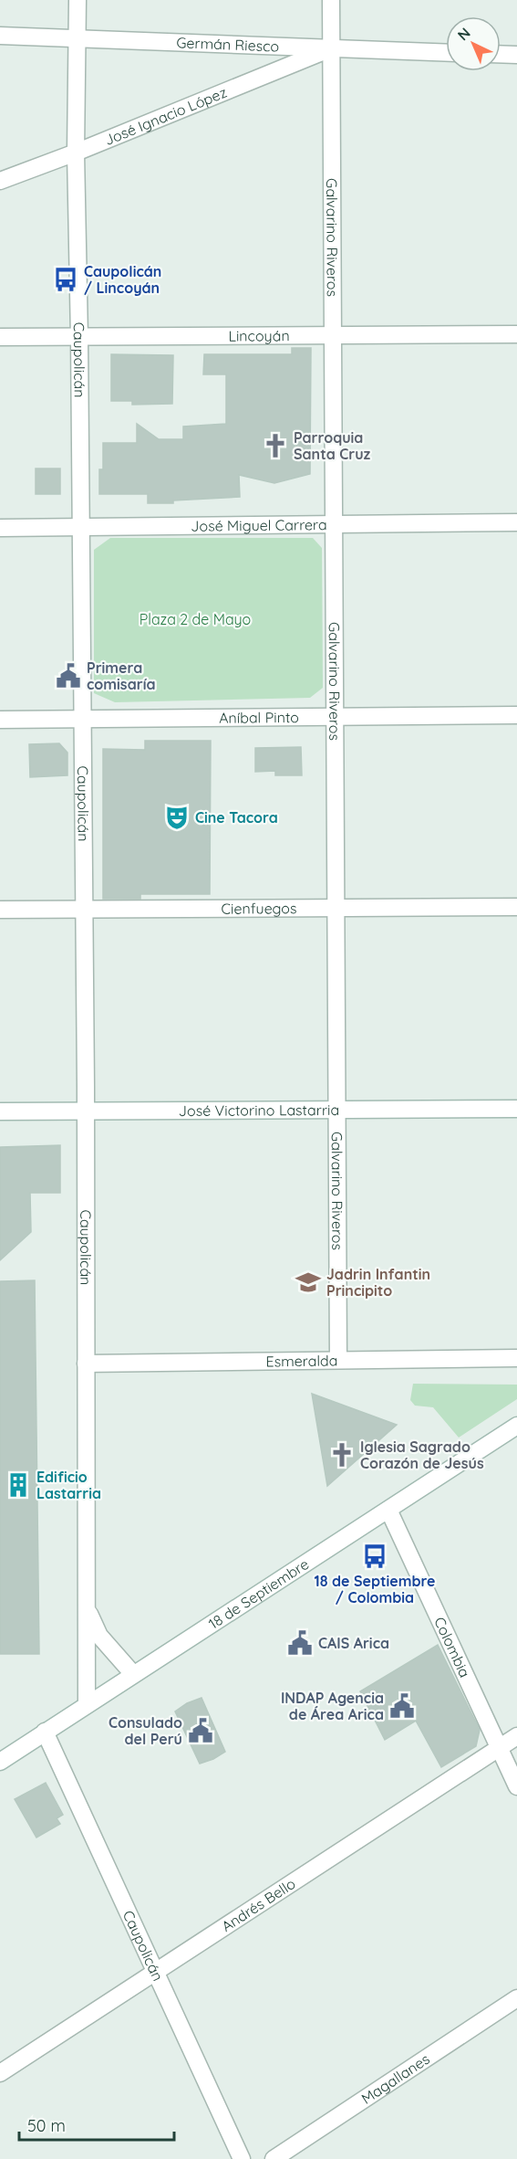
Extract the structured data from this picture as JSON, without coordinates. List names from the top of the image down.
{
  "streets": {
    "street": [
      "Germán Riesco",
      "José Ignacio López",
      "Galvarino Riveros",
      "Lincoyán",
      "Caupolicán",
      "José Miguel Carrera",
      "Aníbal Pinto",
      "Cienfuegos",
      "José Victorino Lastarria",
      "Esmeralda",
      "18 de Septiembre",
      "Colombia",
      "Andrés Bello",
      "Magallanes"
    ]
  },
  "crossings": [
    ["Germán Riesco", "José Ignacio López"],
    ["Germán Riesco", "Galvarino Riveros"],
    ["Germán Riesco", "Caupolicán"],
    ["José Ignacio López", "Galvarino Riveros"],
    ["José Ignacio López", "Caupolicán"],
    ["Galvarino Riveros", "Lincoyán"],
    ["Galvarino Riveros", "José Miguel Carrera"],
    ["Galvarino Riveros", "Aníbal Pinto"],
    ["Galvarino Riveros", "Cienfuegos"],
    ["Galvarino Riveros", "José Victorino Lastarria"],
    ["Galvarino Riveros", "Esmeralda"],
    ["Lincoyán", "Caupolicán"],
    ["Caupolicán", "José Miguel Carrera"],
    ["Caupolicán", "Aníbal Pinto"],
    ["Caupolicán", "Cienfuegos"],
    ["Caupolicán", "José Victorino Lastarria"],
    ["Caupolicán", "Esmeralda"],
    ["Caupolicán", "18 de Septiembre"],
    ["Caupolicán", "Andrés Bello"],
    ["18 de Septiembre", "Colombia"],
    ["Colombia", "Andrés Bello"]
  ],
  "parks": ["Plaza 2 de Mayo"],
  "places": {
    "bus stop": ["Caupolicán / Lincoyán", "18 de Septiembre / Colombia"],
    "church": ["Parroquia Santa Cruz", "Iglesia Sagrado Corazón de Jesús"],
    "public building": [
      "Primera comisaría",
      "CAIS Arica",
      "INDAP Agencia de Área Arica",
      "Consulado del Perú"
    ],
    "theatre": ["Cine Tacora"],
    "school or university": ["Jadrin Infantin Principito"],
    "building": ["Edificio Lastarria"]
  },
  "scale_bar": "50 m",
  "north": "top left"
}
